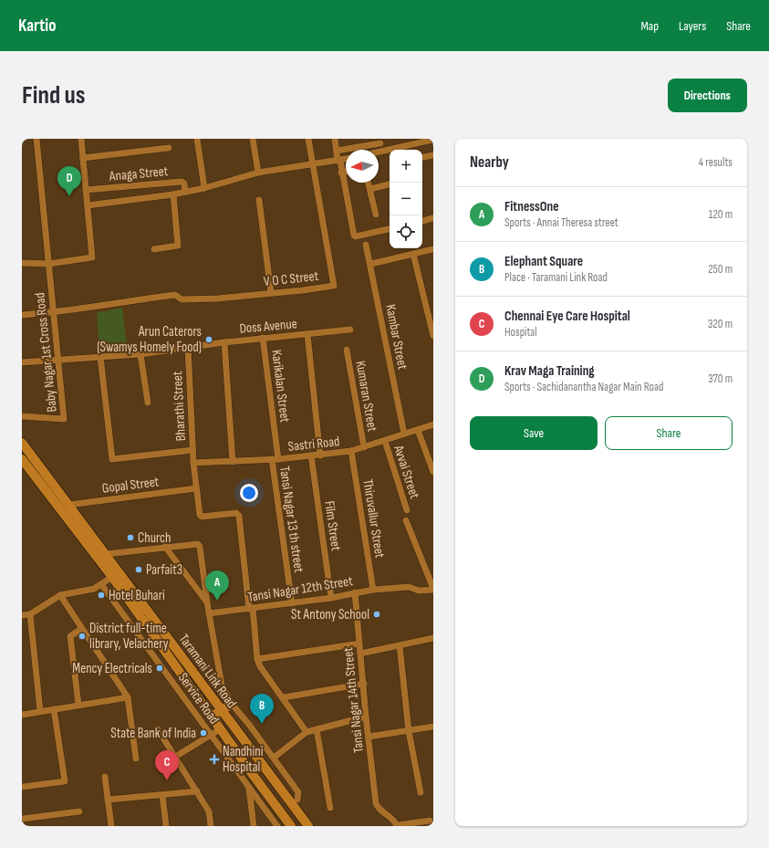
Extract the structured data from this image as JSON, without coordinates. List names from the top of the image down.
{
  "streets": {
    "main road": ["Taramani Link Road"],
    "street": [
      "Anaga Street",
      "V O C Street",
      "Doss Avenue",
      "Kambar Street",
      "Baby Nagar 1st Cross Road",
      "Karikalan Street",
      "Kumaran Street",
      "Bharathi Street",
      "Sastri Road",
      "Avvai Street",
      "Gopal Street",
      "Thiruvallur Street",
      "Tansi Nagar 13 th street",
      "Film Street",
      "Tansi Nagar 12th Street",
      "Service Road",
      "Tansi Nagar 14th Street"
    ]
  },
  "crossings": [
    ["V O C Street", "Baby Nagar 1st Cross Road"],
    ["Doss Avenue", "Baby Nagar 1st Cross Road"],
    ["Doss Avenue", "Karikalan Street"],
    ["Doss Avenue", "Bharathi Street"],
    ["Kambar Street", "Sastri Road"],
    ["Karikalan Street", "Sastri Road"],
    ["Karikalan Street", "Tansi Nagar 13 th street"],
    ["Kumaran Street", "Sastri Road"],
    ["Bharathi Street", "Sastri Road"],
    ["Bharathi Street", "Gopal Street"],
    ["Bharathi Street", "Tansi Nagar 12th Street"],
    ["Sastri Road", "Avvai Street"],
    ["Sastri Road", "Thiruvallur Street"],
    ["Sastri Road", "Tansi Nagar 13 th street"],
    ["Sastri Road", "Film Street"],
    ["Avvai Street", "Tansi Nagar 12th Street"],
    ["Gopal Street", "Taramani Link Road"],
    ["Thiruvallur Street", "Tansi Nagar 12th Street"],
    ["Tansi Nagar 13 th street", "Tansi Nagar 12th Street"],
    ["Film Street", "Tansi Nagar 12th Street"],
    ["Tansi Nagar 12th Street", "Tansi Nagar 14th Street"]
  ],
  "places": {
    "other": [
      "Arun Caterors (Swamys Homely Food)",
      "Church",
      "Parfait3",
      "Hotel Buhari",
      "St Antony School",
      "District full-time library, Velachery",
      "Mency Electricals",
      "State Bank of India"
    ],
    "health": ["Nandhini Hospital"]
  },
  "north": "left",
  "page": {
    "header": "Kartio",
    "nav": ["Map", "Layers", "Share"],
    "buttons": [
      "Directions",
      ["Save", "Share"]
    ],
    "title": "Find us",
    "heading": ["Nearby", "4 results"],
    "map_buttons": ["+", "−"],
    "pins": [
      "D",
      "A",
      "B",
      "C"
    ],
    "list": [
      {
        "mark": "A",
        "name": "FitnessOne",
        "note": "Sports · Annai Theresa street",
        "value": "120 m"
      },
      {
        "mark": "B",
        "name": "Elephant Square",
        "note": "Place · Taramani Link Road",
        "value": "250 m"
      },
      {
        "mark": "C",
        "name": "Chennai Eye Care Hospital",
        "note": "Hospital",
        "value": "320 m"
      },
      {
        "mark": "D",
        "name": "Krav Maga Training",
        "note": "Sports · Sachidanantha Nagar Main Road",
        "value": "370 m"
      }
    ]
  }
}
